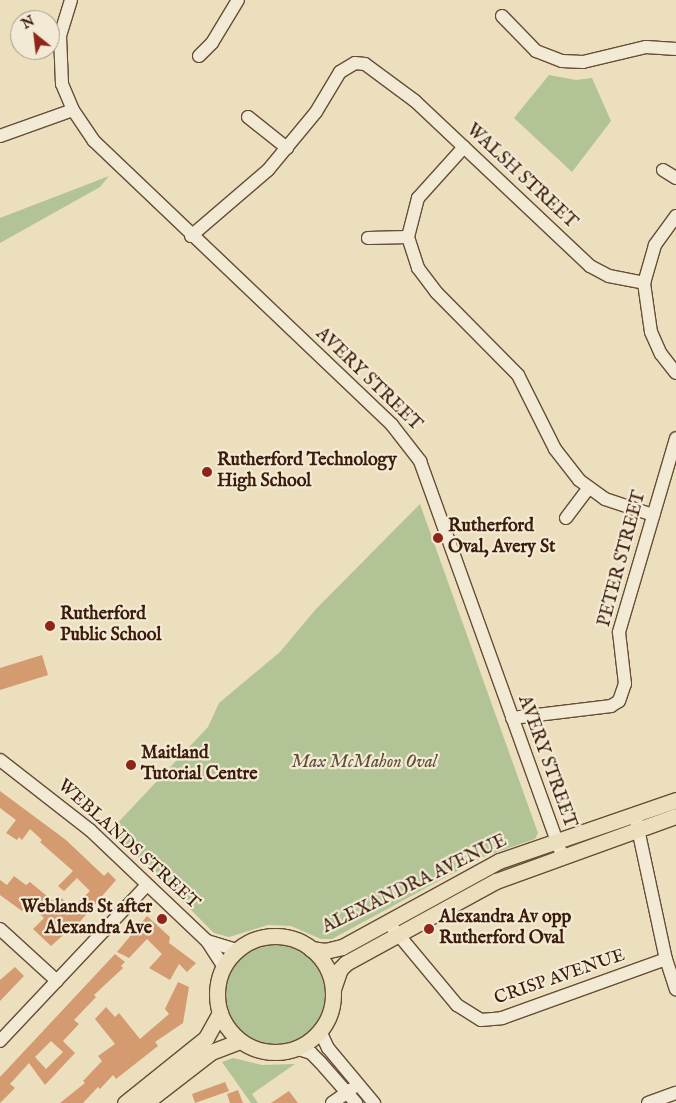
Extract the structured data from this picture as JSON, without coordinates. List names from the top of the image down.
{
  "streets": {
    "main road": ["ALEXANDRA AVENUE"],
    "street": [
      "WALSH STREET",
      "AVERY STREET",
      "PETER STREET",
      "WEBLANDS STREET",
      "CRISP AVENUE"
    ]
  },
  "crossings": [
    ["WALSH STREET", "AVERY STREET"],
    ["AVERY STREET", "PETER STREET"],
    ["AVERY STREET", "ALEXANDRA AVENUE"],
    ["WEBLANDS STREET", "ALEXANDRA AVENUE"],
    ["ALEXANDRA AVENUE", "CRISP AVENUE"]
  ],
  "parks": ["Max McMahon Oval"],
  "places": [
    "Rutherford Technology High School",
    "Rutherford Oval, Avery St",
    "Rutherford Public School",
    "Maitland Tutorial Centre",
    "Weblands St after Alexandra Ave",
    "Alexandra Av opp Rutherford Oval"
  ],
  "north": "top left"
}
